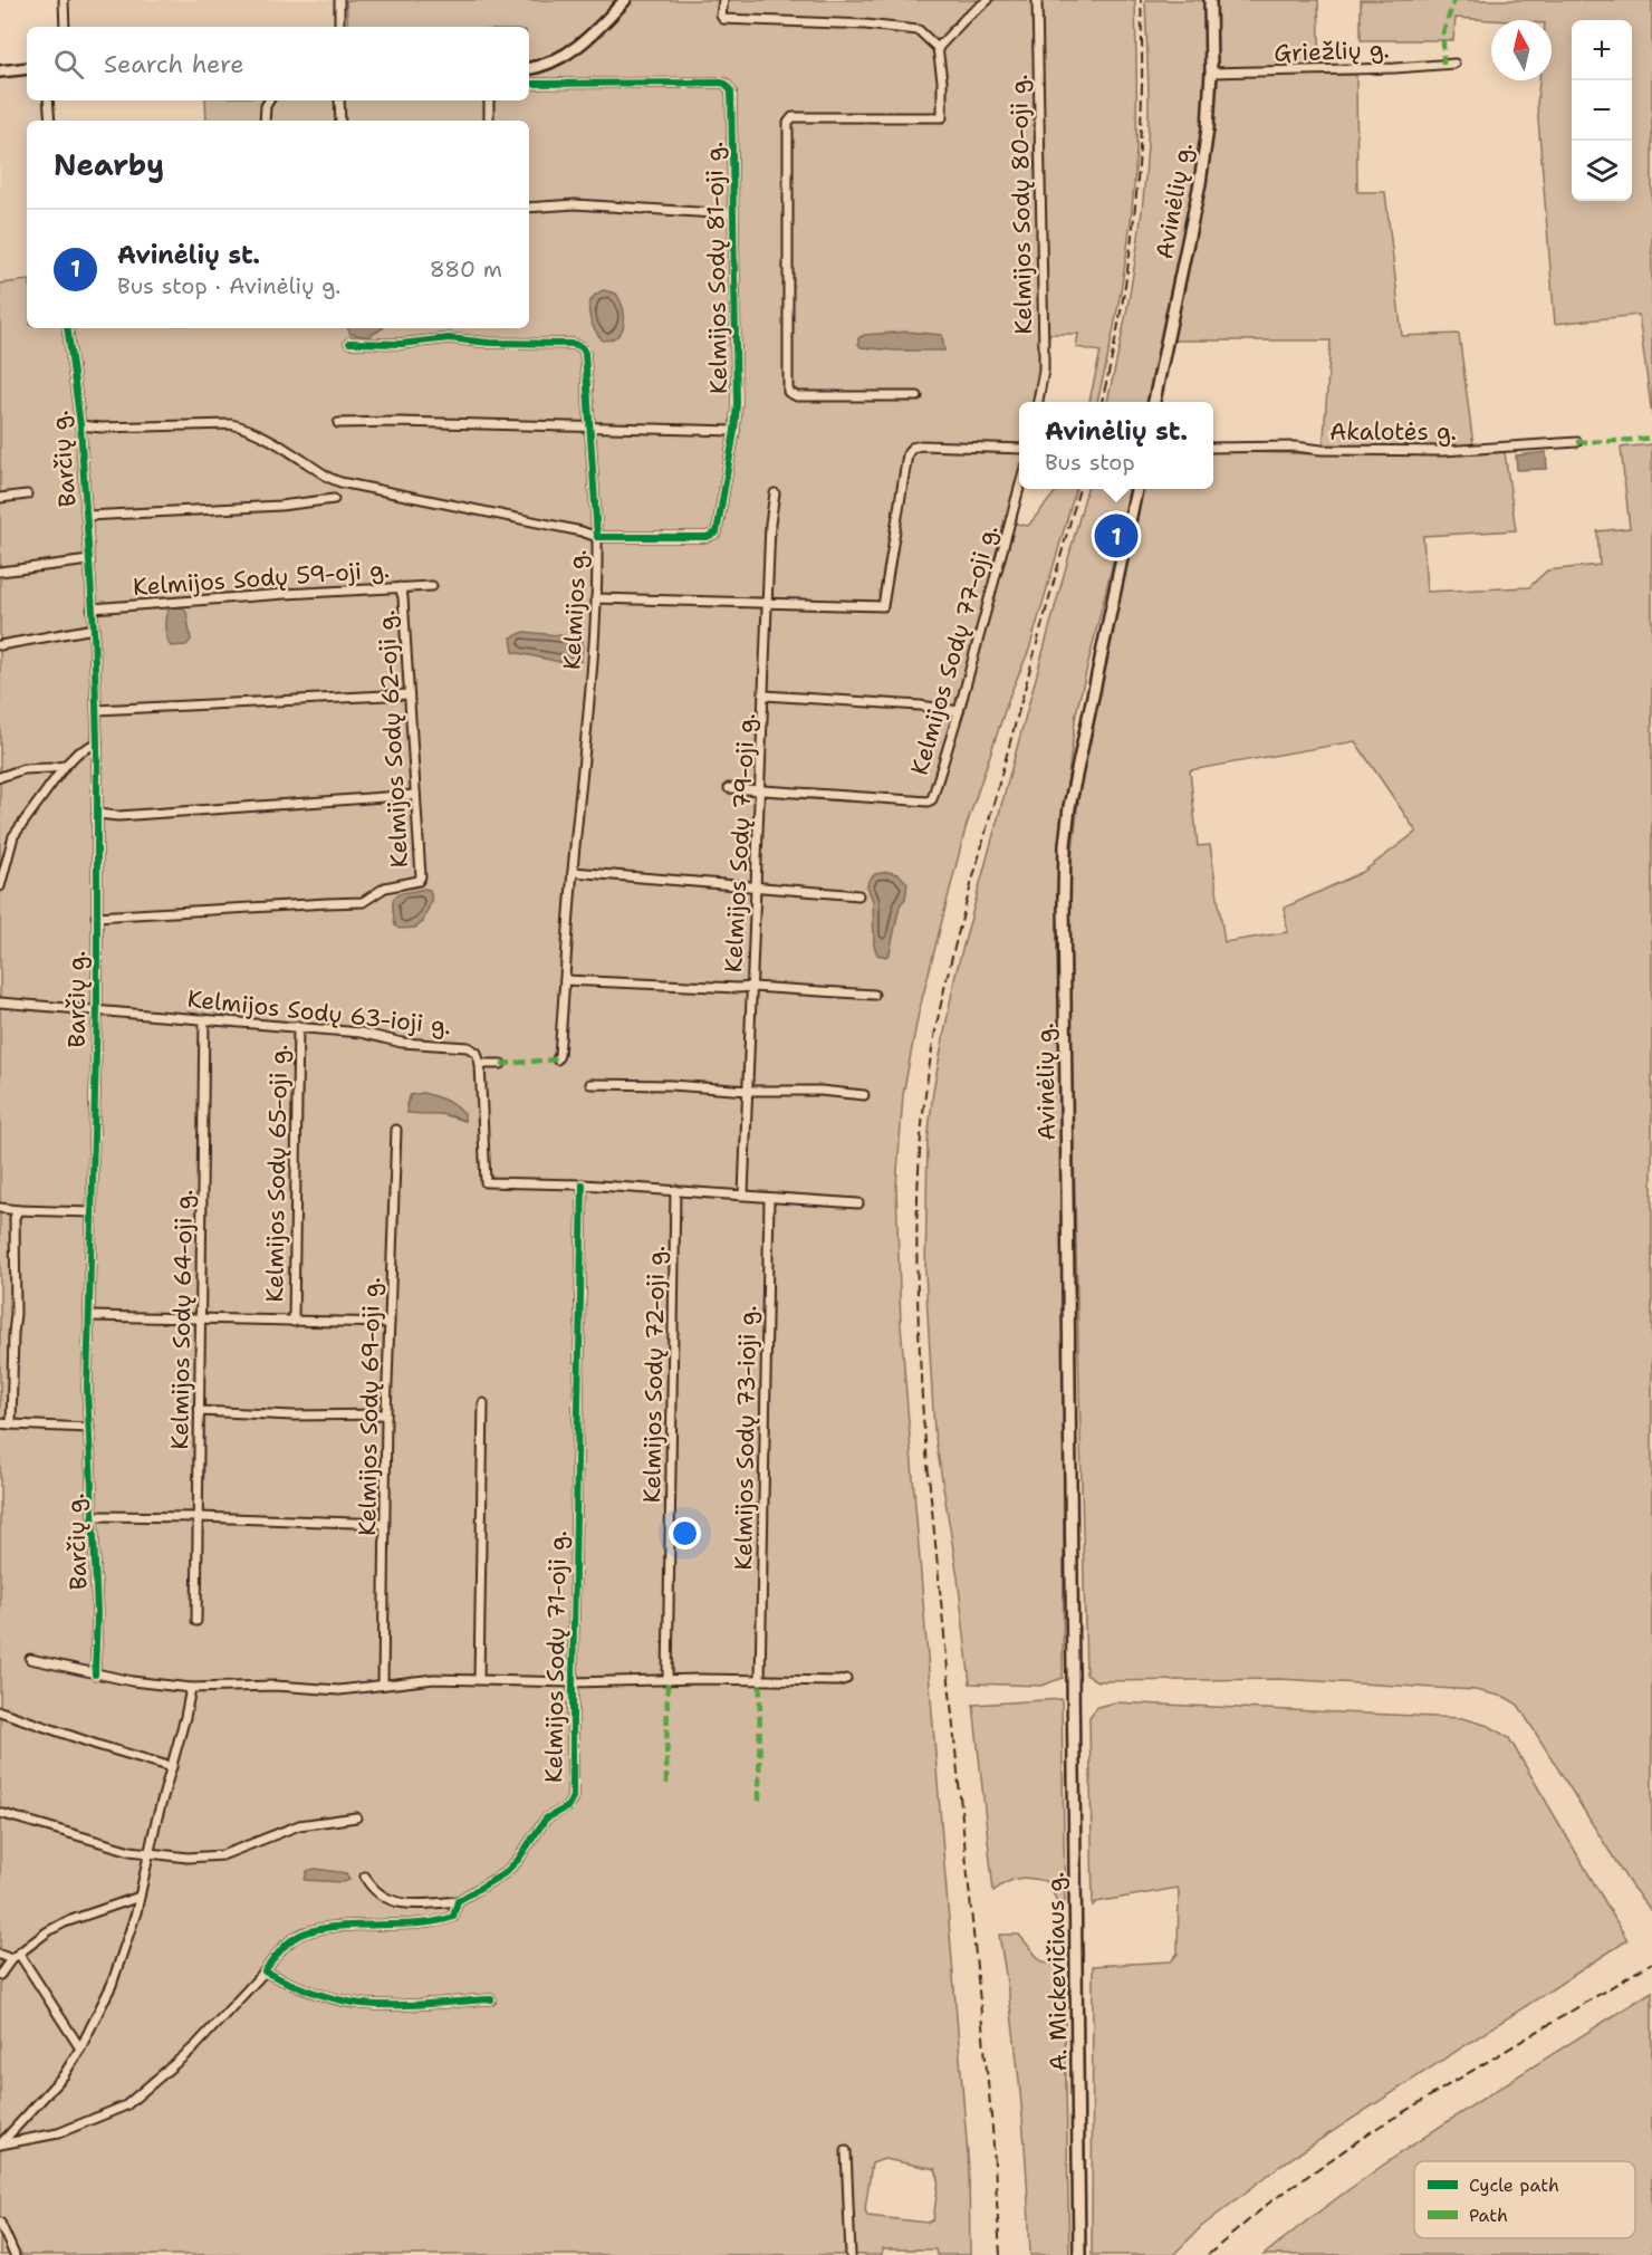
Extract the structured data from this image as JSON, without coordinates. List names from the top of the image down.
{
  "streets": {
    "main road": ["Avinėlių g.", "A. Mickevičiaus g."],
    "street": [
      "Griežlių g.",
      "Kelmijos Sodų 80-oji g.",
      "Kelmijos Sodų 81-oji g.",
      "Akalotės g.",
      "Barčių g.",
      "Kelmijos Sodų 59-oji g.",
      "Kelmijos g.",
      "Kelmijos Sodų 77-oji g.",
      "Kelmijos Sodų 62-oji g.",
      "Kelmijos Sodų 79-oji g.",
      "Kelmijos Sodų 63-ioji g.",
      "Kelmijos Sodų 65-oji g.",
      "Kelmijos Sodų 64-oji g.",
      "Kelmijos Sodų 72-oji g.",
      "Kelmijos Sodų 69-oji g.",
      "Kelmijos Sodų 73-ioji g.",
      "Kelmijos Sodų 71-oji g."
    ]
  },
  "crossings": [
    ["Griežlių g.", "Avinėlių g."],
    ["Avinėlių g.", "A. Mickevičiaus g."],
    ["Kelmijos Sodų 81-oji g.", "Kelmijos g."],
    ["Barčių g.", "Kelmijos Sodų 59-oji g."],
    ["Barčių g.", "Kelmijos g."],
    ["Barčių g.", "Kelmijos Sodų 62-oji g."],
    ["Barčių g.", "Kelmijos Sodų 63-ioji g."],
    ["Kelmijos Sodų 59-oji g.", "Kelmijos Sodų 62-oji g."],
    ["Kelmijos Sodų 77-oji g.", "Kelmijos Sodų 79-oji g."],
    ["Kelmijos Sodų 63-ioji g.", "Kelmijos Sodų 65-oji g."],
    ["Kelmijos Sodų 63-ioji g.", "Kelmijos Sodų 64-oji g."]
  ],
  "legend": ["Cycle path", "Path"],
  "north": "top",
  "page": {
    "map_buttons": ["+", "−"],
    "search": "Search here",
    "heading": "Nearby",
    "list": [
      {
        "mark": "1",
        "name": "Avinėlių st.",
        "note": "Bus stop · Avinėlių g.",
        "value": "880 m"
      }
    ],
    "popup": ["Avinėlių st.", "Bus stop"],
    "pins": "1"
  }
}
